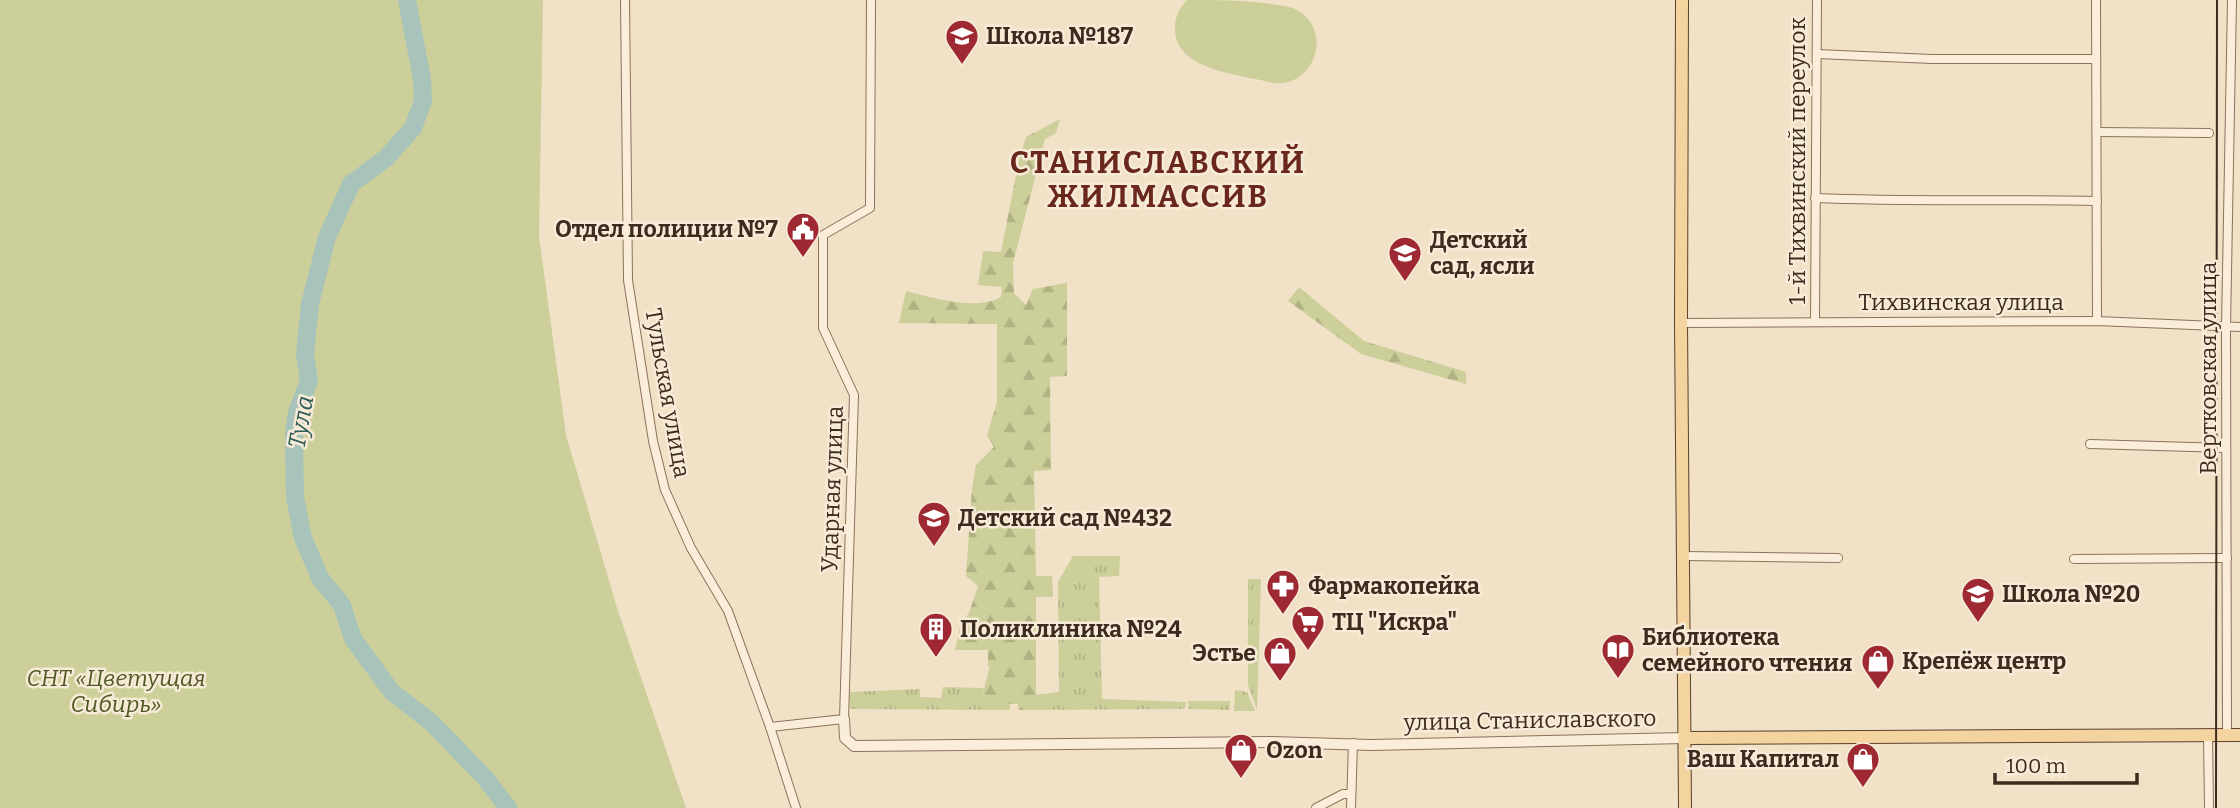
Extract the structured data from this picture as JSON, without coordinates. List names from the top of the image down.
{
  "streets": {
    "main road": ["улица Станиславского"],
    "street": [
      "1-й Тихвинский переулок",
      "Тихвинская улица",
      "Вертковская улица",
      "Тульская улица",
      "Ударная улица"
    ]
  },
  "crossings": [
    ["1-й Тихвинский переулок", "Тихвинская улица"],
    ["Тихвинская улица", "Вертковская улица"],
    ["Вертковская улица", "улица Станиславского"],
    ["Ударная улица", "улица Станиславского"]
  ],
  "districts": ["СТАНИСЛАВСКИЙ ЖИЛМАССИВ"],
  "water": ["Тула"],
  "parks": ["СНТ «Цветущая Сибирь»"],
  "places": {
    "school or university": [
      "Школа №187",
      "Детский сад, ясли",
      "Детский сад №432",
      "Школа №20"
    ],
    "public building": ["Отдел полиции №7"],
    "pharmacy": ["Фармакопейка"],
    "supermarket": ["ТЦ \"Искра\""],
    "building": ["Поликлиника №24"],
    "library": ["Библиотека семейного чтения"],
    "shop": [
      "Эстье",
      "Крепёж центр",
      "Ozon",
      "Ваш Капитал"
    ]
  },
  "scale_bar": "100 m"
}
